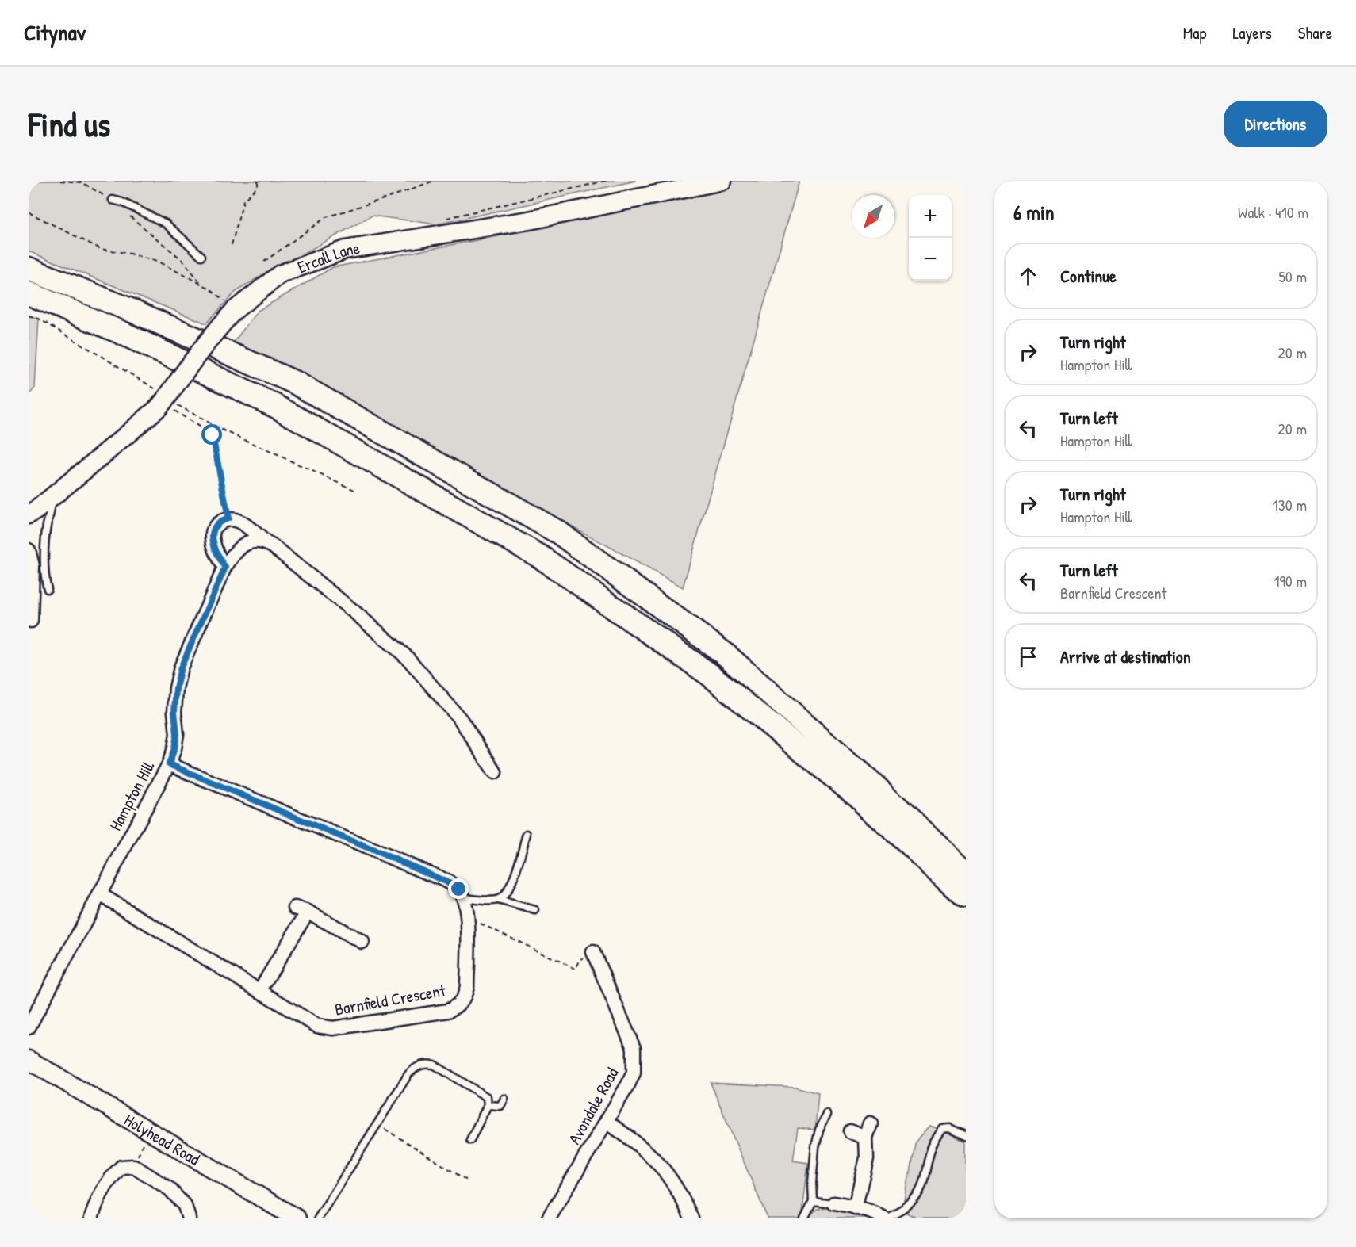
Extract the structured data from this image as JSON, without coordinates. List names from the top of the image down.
{
  "streets": {
    "street": [
      "Ercall Lane",
      "Hampton Hill",
      "Barnfield Crescent",
      "Avondale Road",
      "Holyhead Road"
    ]
  },
  "crossings": [
    ["Hampton Hill", "Barnfield Crescent"]
  ],
  "north": "bottom left",
  "page": {
    "header": "Citynav",
    "nav": ["Map", "Layers", "Share"],
    "buttons": "Directions",
    "title": "Find us",
    "heading": ["6 min", "Walk · 410 m"],
    "map_buttons": ["+", "−"],
    "list": [
      ["Continue", "50 m"],
      ["Turn right", "Hampton Hill", "20 m"],
      ["Turn left", "Hampton Hill", "20 m"],
      ["Turn right", "Hampton Hill", "130 m"],
      ["Turn left", "Barnfield Crescent", "190 m"],
      "Arrive at destination"
    ]
  }
}
